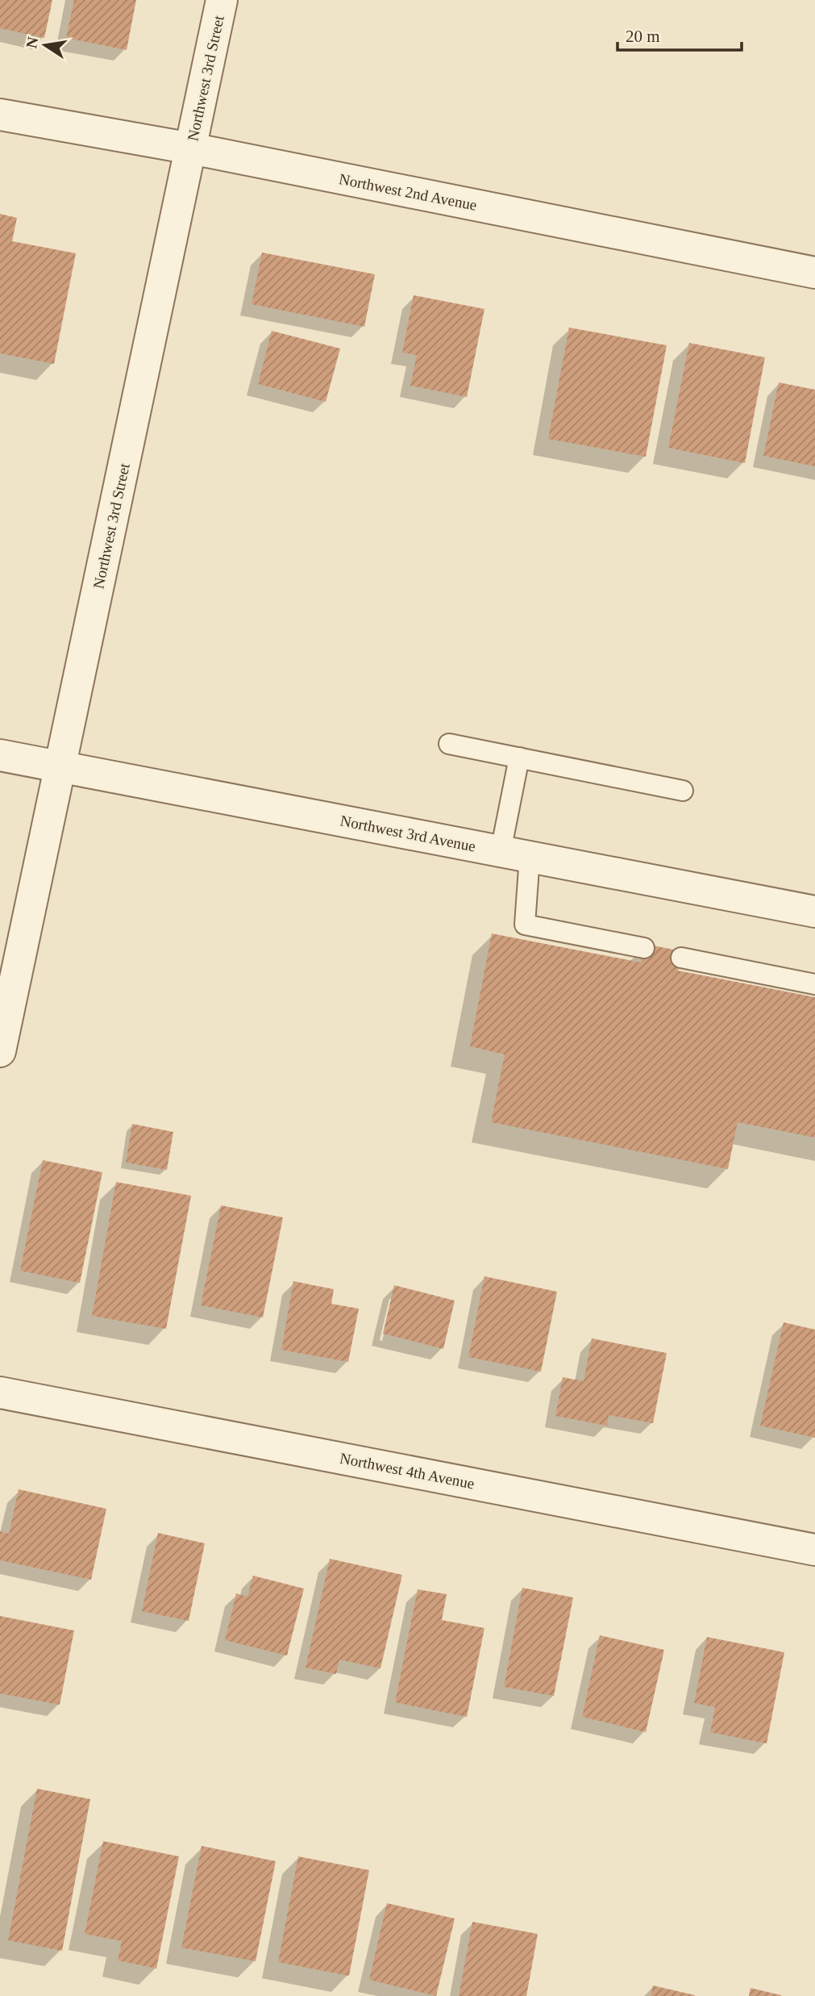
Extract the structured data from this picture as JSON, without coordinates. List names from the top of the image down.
{
  "streets": {
    "street": [
      "Northwest 3rd Street",
      "Northwest 2nd Avenue",
      "Northwest 3rd Avenue",
      "Northwest 4th Avenue"
    ]
  },
  "crossings": [
    ["Northwest 3rd Street", "Northwest 2nd Avenue"],
    ["Northwest 3rd Street", "Northwest 3rd Avenue"]
  ],
  "scale_bar": "20 m",
  "north": "left"
}
